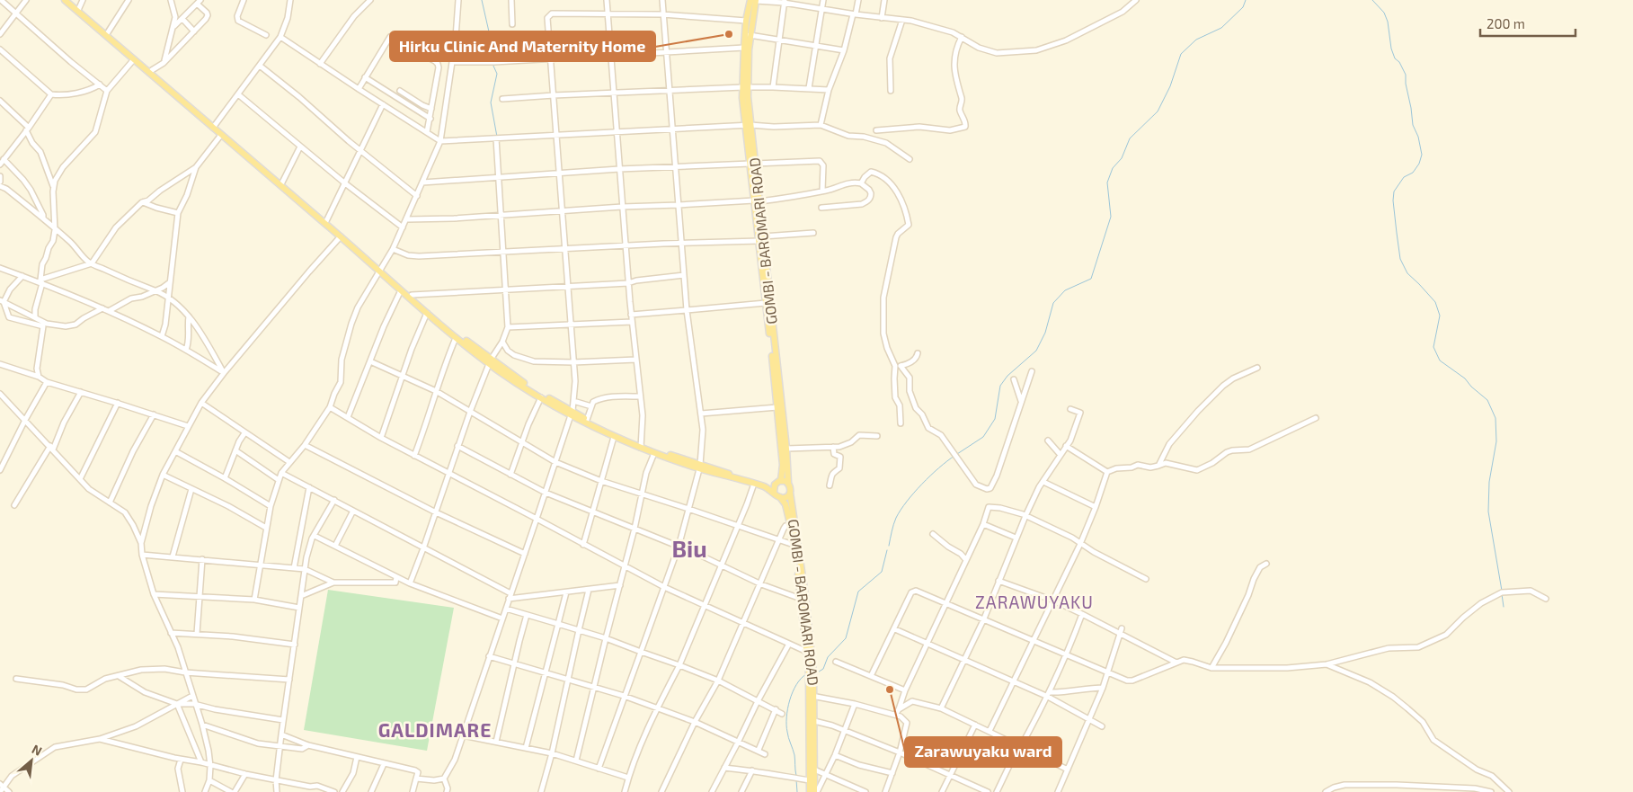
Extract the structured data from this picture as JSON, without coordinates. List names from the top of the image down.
{
  "streets": {
    "main road": ["GOMBI - BAROMARI ROAD"]
  },
  "districts": ["Biu", "ZARAWUYAKU", "GALDIMARE"],
  "places": ["Hirku Clinic And Maternity Home", "Zarawuyaku ward"],
  "scale_bar": "200 m",
  "north": "top right"
}
